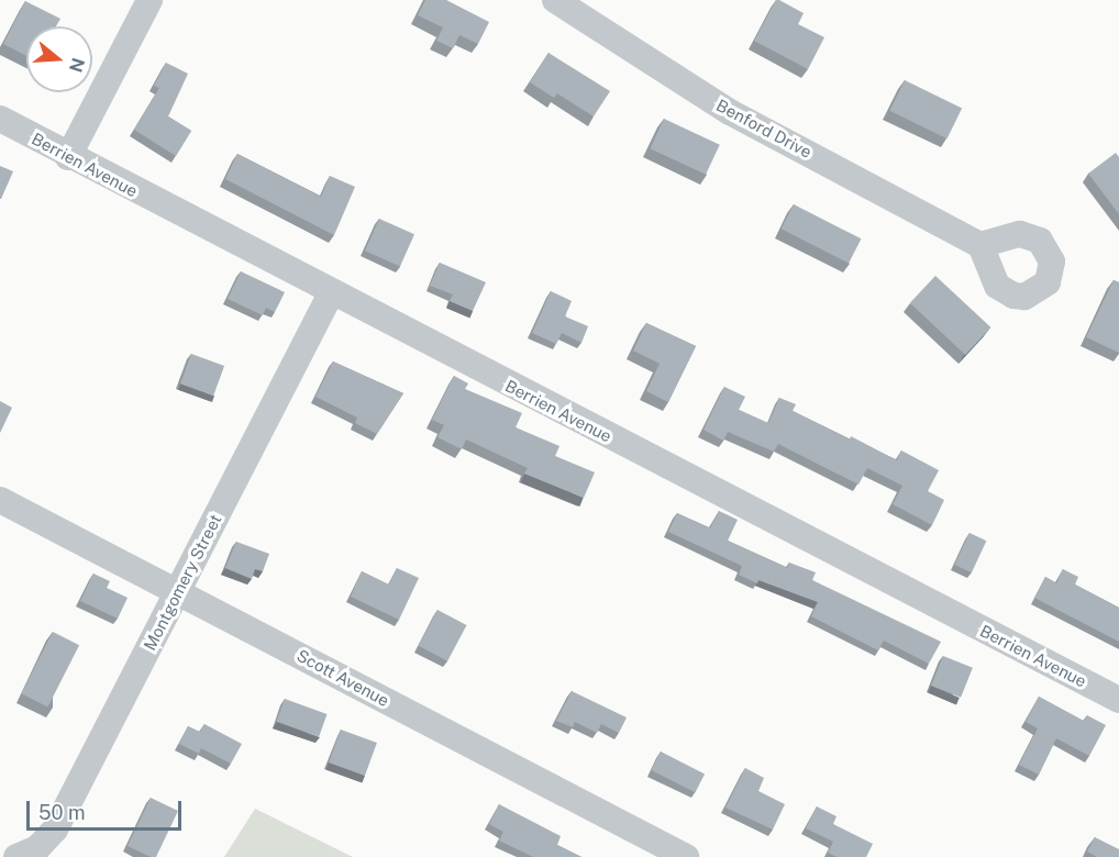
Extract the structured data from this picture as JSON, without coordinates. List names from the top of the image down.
{
  "streets": {
    "street": [
      "Benford Drive",
      "Berrien Avenue",
      "Montgomery Street",
      "Scott Avenue"
    ]
  },
  "crossings": [
    ["Berrien Avenue", "Montgomery Street"],
    ["Montgomery Street", "Scott Avenue"]
  ],
  "scale_bar": "50 m",
  "north": "right"
}
